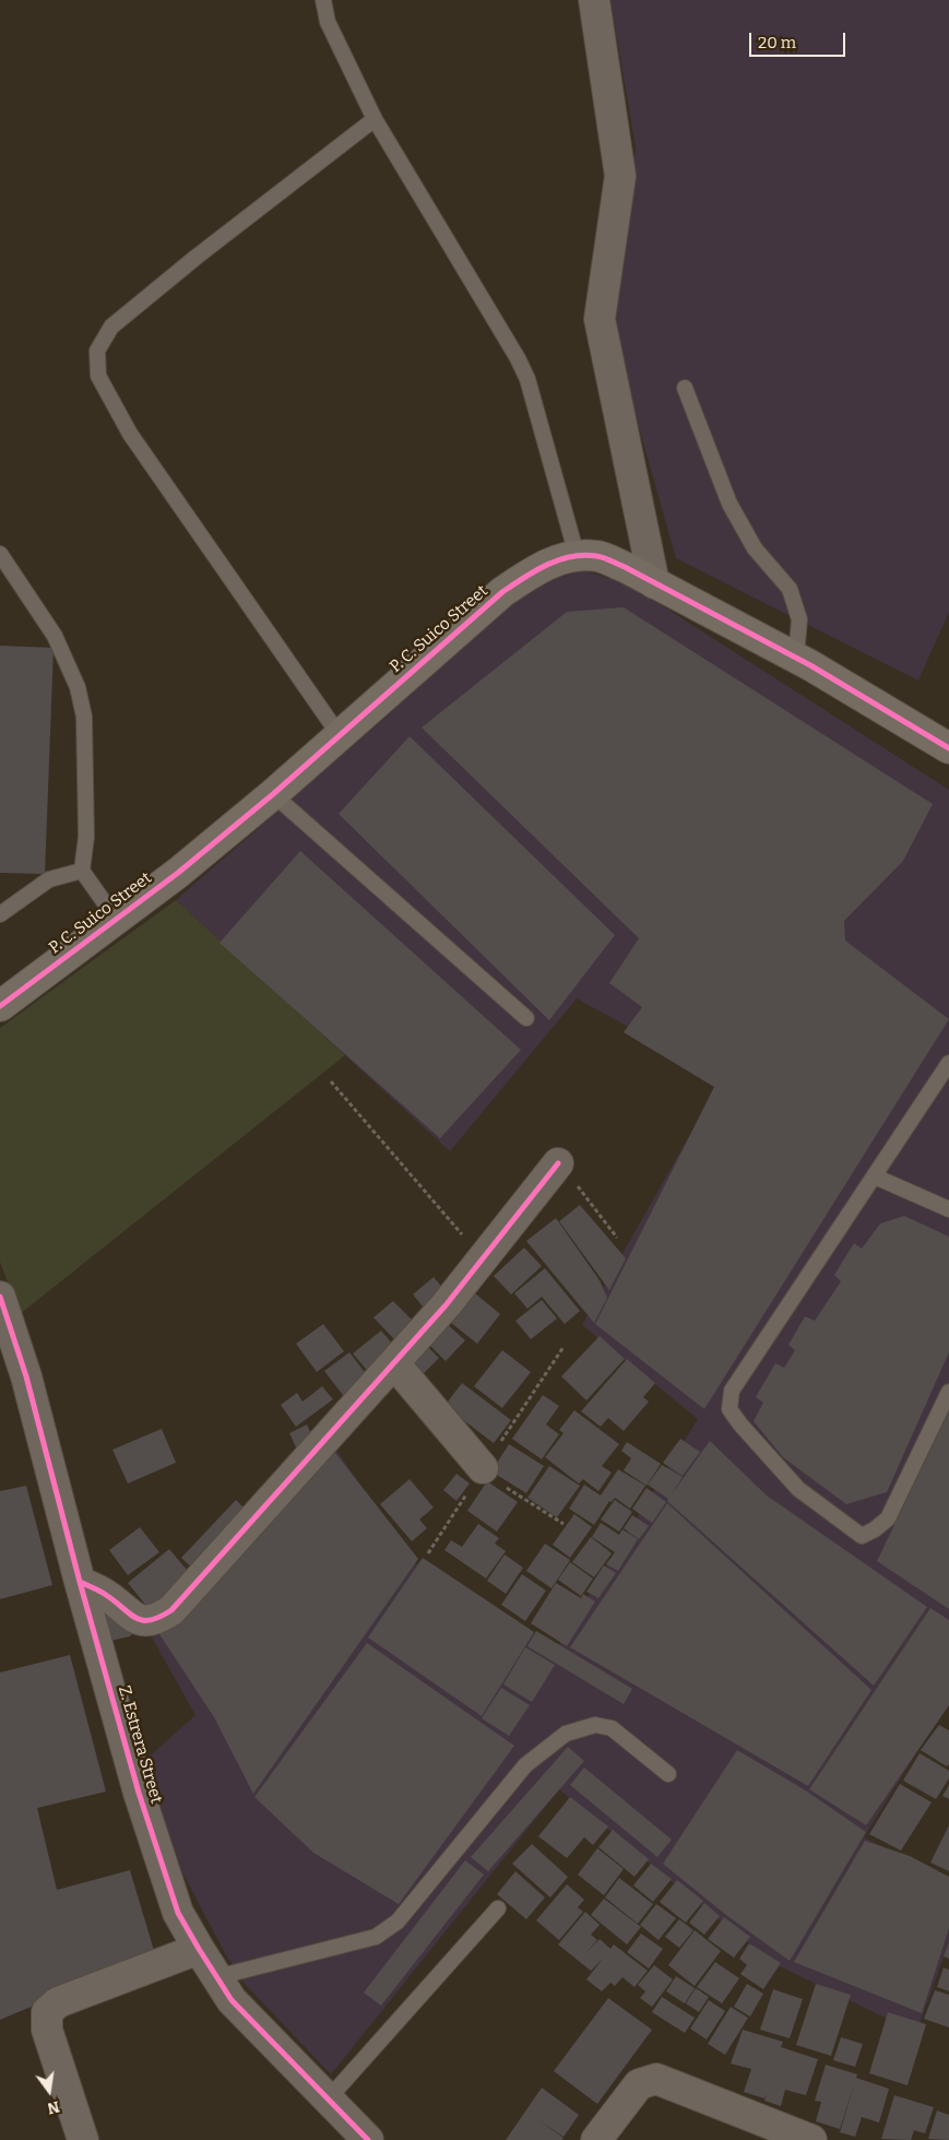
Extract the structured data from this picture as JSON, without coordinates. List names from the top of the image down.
{
  "streets": {
    "street": ["P. C. Suico Street", "Z. Estrera Street"]
  },
  "scale_bar": "20 m",
  "north": "bottom"
}
